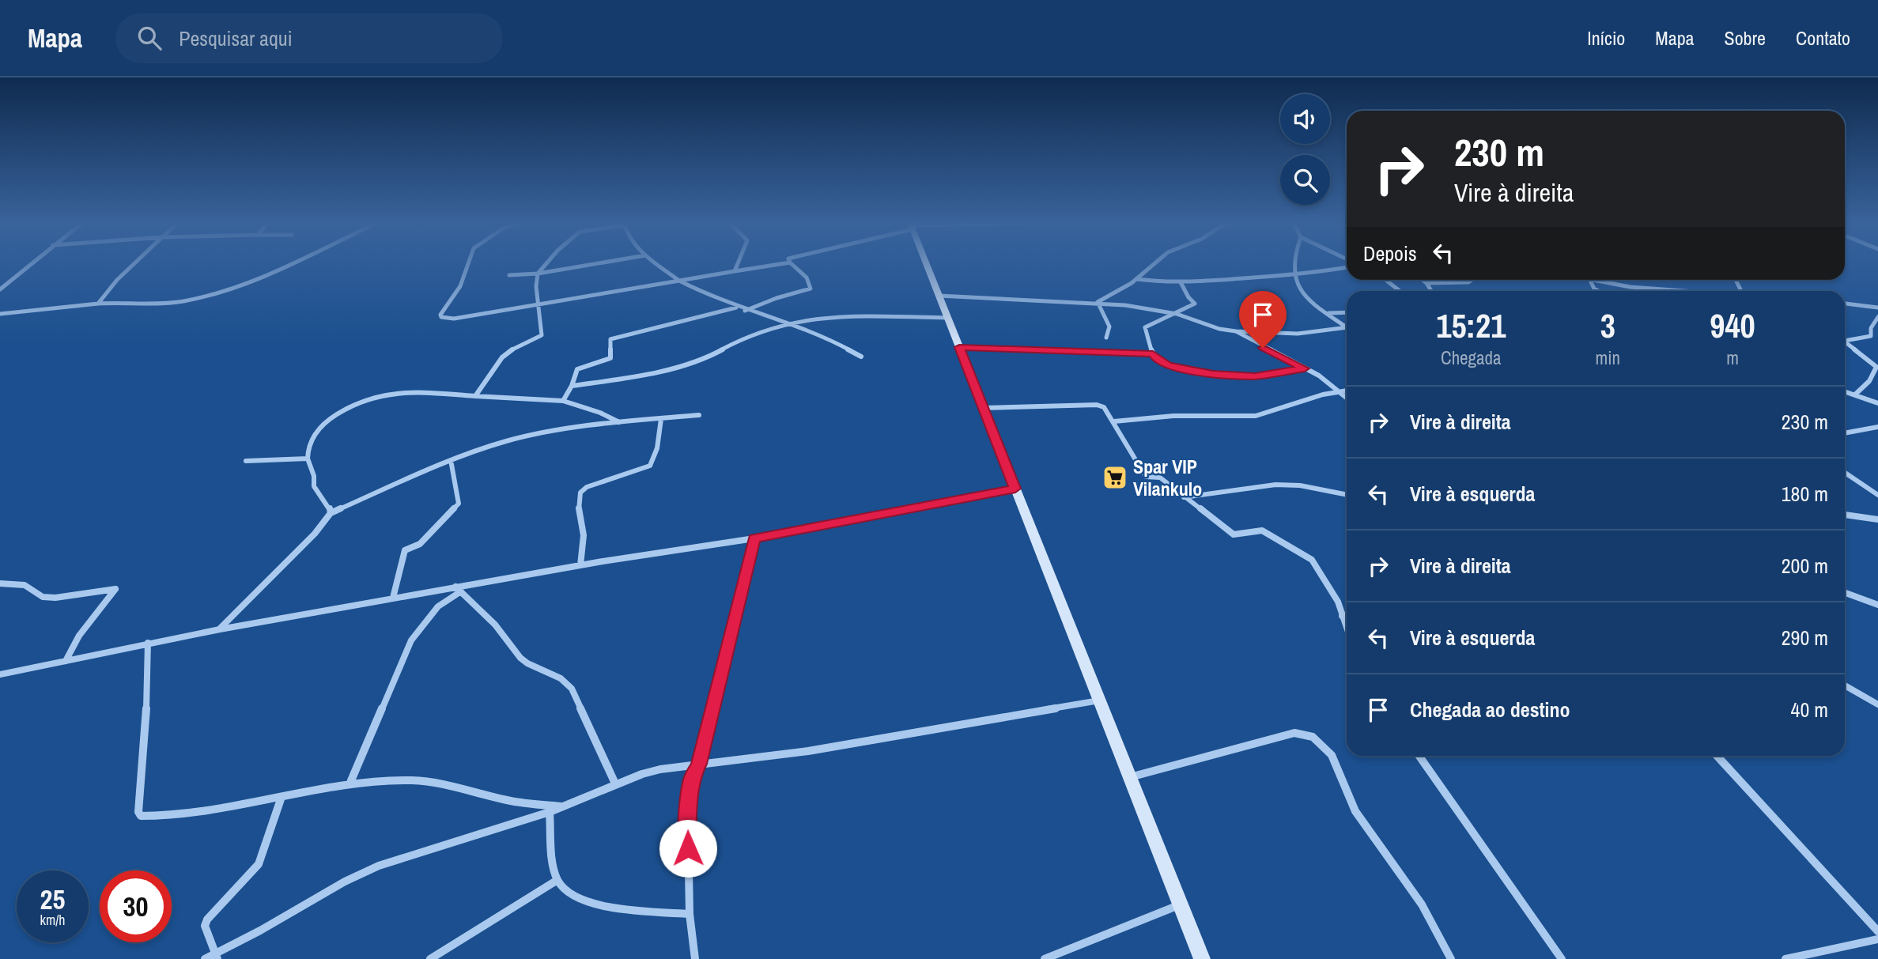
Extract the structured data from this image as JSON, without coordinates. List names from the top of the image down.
{
  "places": {
    "supermarket": ["Spar VIP Vilankulo"]
  },
  "page": {
    "header": "Mapa",
    "search": "Pesquisar aqui",
    "nav": [
      "Início",
      "Mapa",
      "Sobre",
      "Contato"
    ],
    "turn": ["230 m", "Vire à direita"],
    "then": "Depois",
    "eta": [
      "15:21",
      "Chegada",
      "3",
      "min",
      "940",
      "m"
    ],
    "list": [
      {
        "name": "Vire à direita",
        "value": "230 m"
      },
      {
        "name": "Vire à esquerda",
        "value": "180 m"
      },
      {
        "name": "Vire à direita",
        "value": "200 m"
      },
      {
        "name": "Vire à esquerda",
        "value": "290 m"
      },
      {
        "name": "Chegada ao destino",
        "value": "40 m"
      }
    ],
    "speed": "25 km/h",
    "limit": "30"
  }
}
